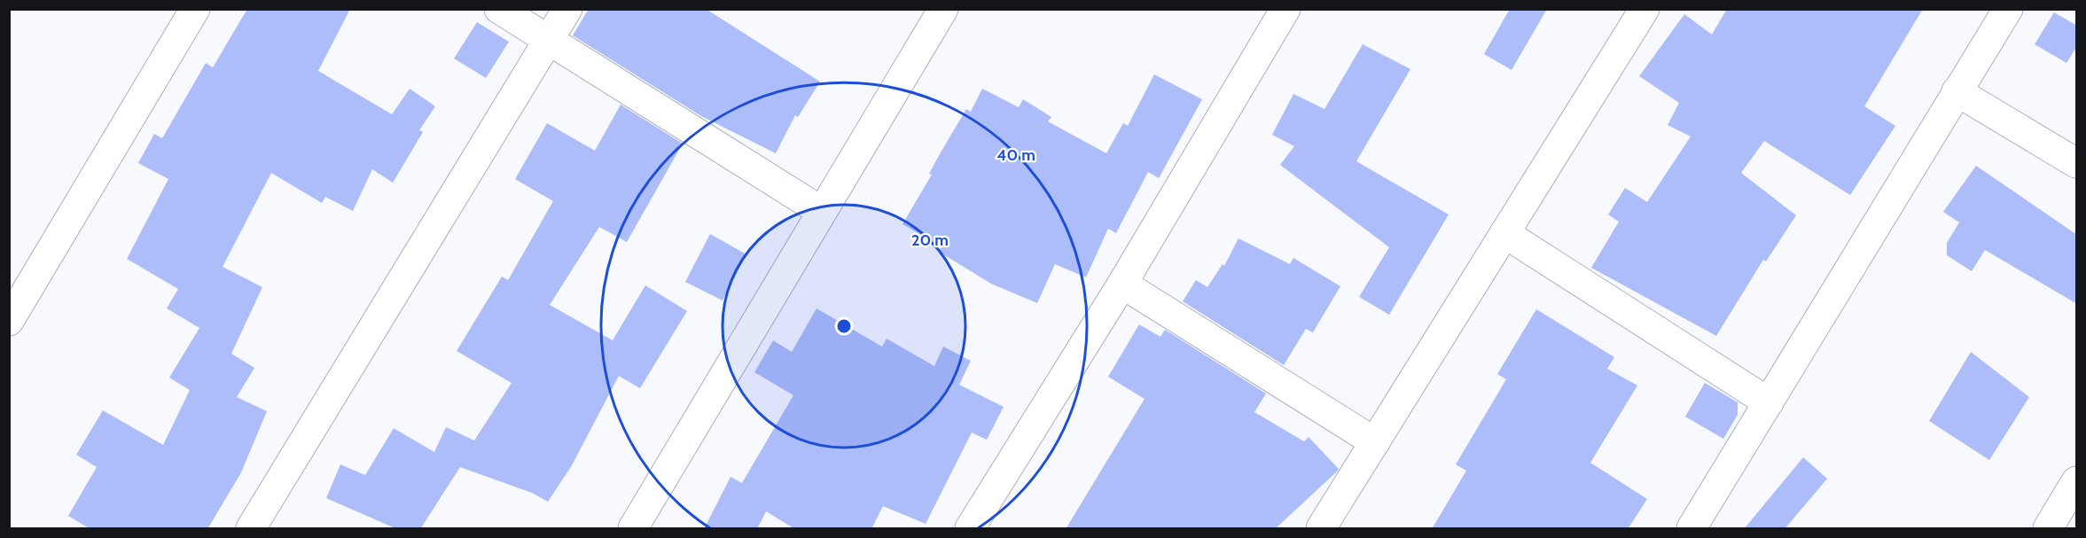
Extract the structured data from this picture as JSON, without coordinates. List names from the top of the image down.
{
  "rings": ["40 m", "20 m"]
}
